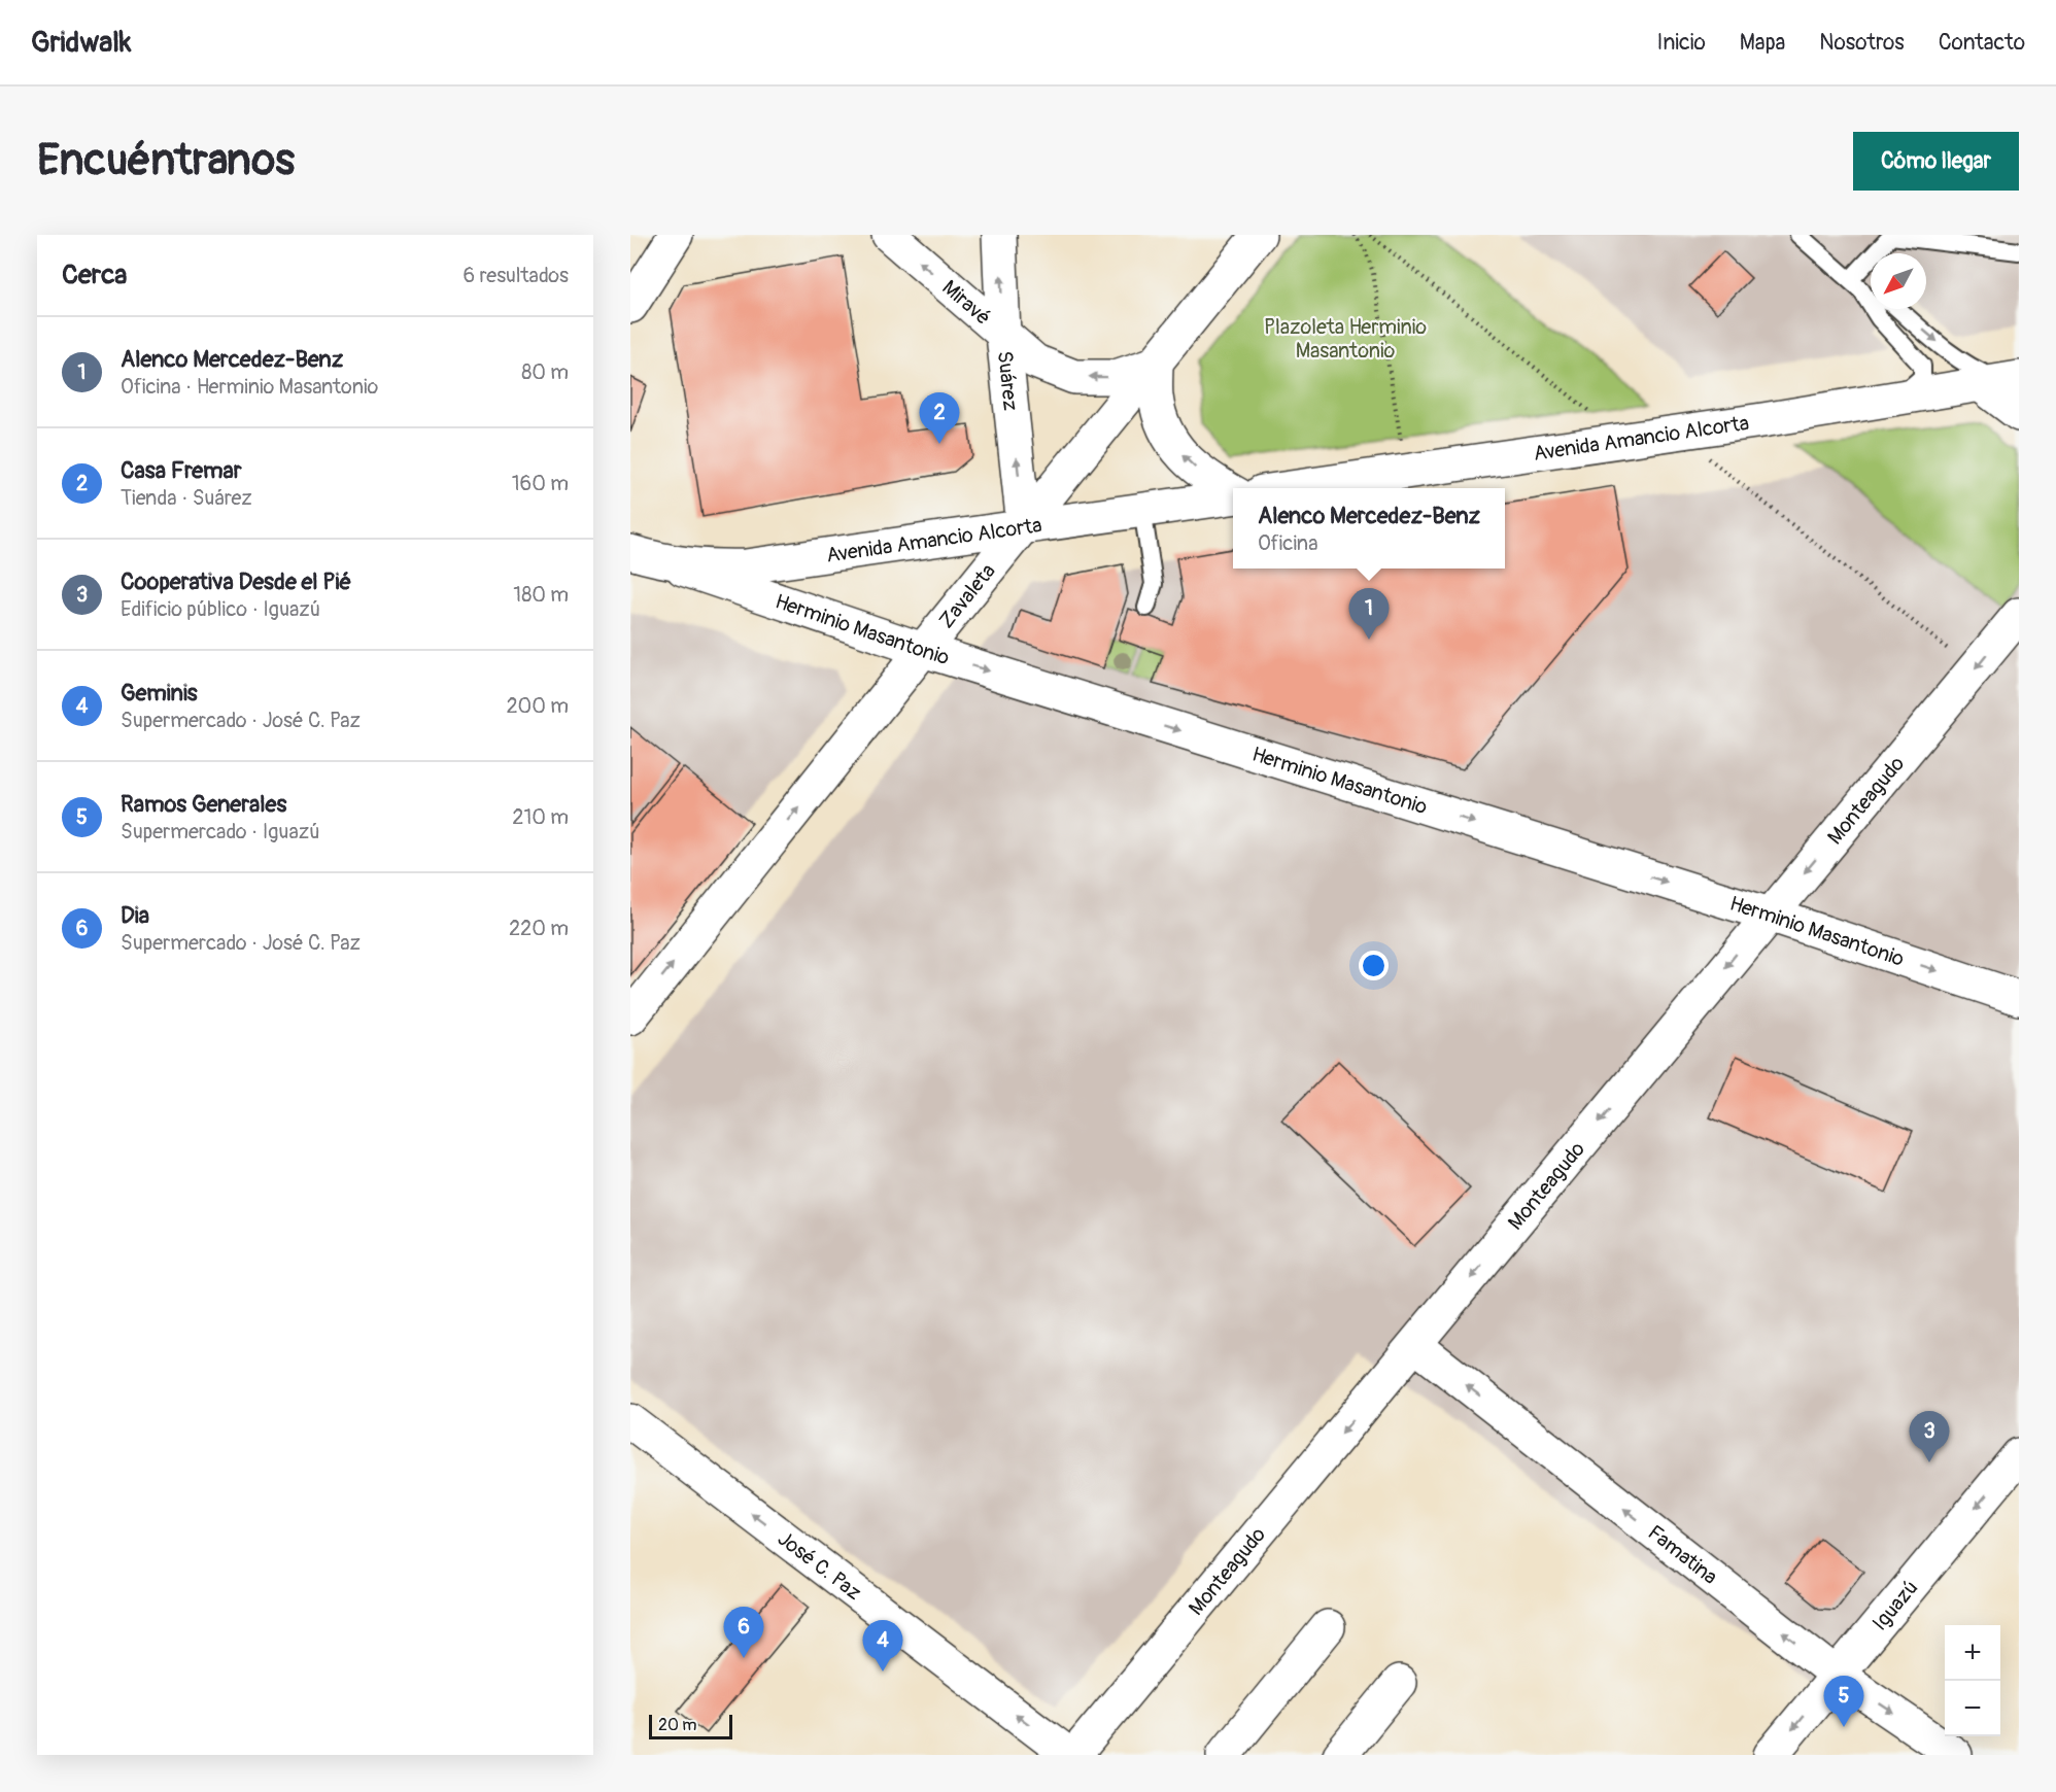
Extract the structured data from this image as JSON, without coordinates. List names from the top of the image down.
{
  "streets": {
    "street": [
      "Miravé",
      "Suárez",
      "Avenida Amancio Alcorta",
      "Zavaleta",
      "Herminio Masantonio",
      "Monteagudo",
      "Famatina",
      "José C. Paz",
      "Iguazú"
    ]
  },
  "crossings": [
    ["Miravé", "Suárez"],
    ["Miravé", "Zavaleta"],
    ["Suárez", "Avenida Amancio Alcorta"],
    ["Suárez", "Zavaleta"],
    ["Avenida Amancio Alcorta", "Zavaleta"],
    ["Avenida Amancio Alcorta", "Herminio Masantonio"],
    ["Zavaleta", "Herminio Masantonio"],
    ["Herminio Masantonio", "Monteagudo"],
    ["Monteagudo", "Famatina"],
    ["Monteagudo", "José C. Paz"],
    ["Famatina", "Iguazú"]
  ],
  "one_way": [
    "Miravé",
    "Suárez",
    "Zavaleta",
    "Herminio Masantonio",
    "Monteagudo",
    "José C. Paz",
    "Iguazú"
  ],
  "parks": ["Plazoleta Herminio Masantonio"],
  "scale_bar": "20 m",
  "north": "bottom left",
  "page": {
    "header": "Gridwalk",
    "nav": [
      "Inicio",
      "Mapa",
      "Nosotros",
      "Contacto"
    ],
    "buttons": "Cómo llegar",
    "title": "Encuéntranos",
    "heading": ["Cerca", "6 resultados"],
    "list": [
      {
        "mark": "1",
        "name": "Alenco Mercedez-Benz",
        "note": "Oficina · Herminio Masantonio",
        "value": "80 m"
      },
      {
        "mark": "2",
        "name": "Casa Fremar",
        "note": "Tienda · Suárez",
        "value": "160 m"
      },
      {
        "mark": "3",
        "name": "Cooperativa Desde el Pié",
        "note": "Edificio público · Iguazú",
        "value": "180 m"
      },
      {
        "mark": "4",
        "name": "Geminis",
        "note": "Supermercado · José C. Paz",
        "value": "200 m"
      },
      {
        "mark": "5",
        "name": "Ramos Generales",
        "note": "Supermercado · Iguazú",
        "value": "210 m"
      },
      {
        "mark": "6",
        "name": "Dia",
        "note": "Supermercado · José C. Paz",
        "value": "220 m"
      }
    ],
    "pins": [
      "2",
      "1",
      "3",
      "6",
      "4",
      "5"
    ],
    "popup": ["Alenco Mercedez-Benz", "Oficina"],
    "map_buttons": ["+", "−"],
    "scale": "20 m"
  }
}
